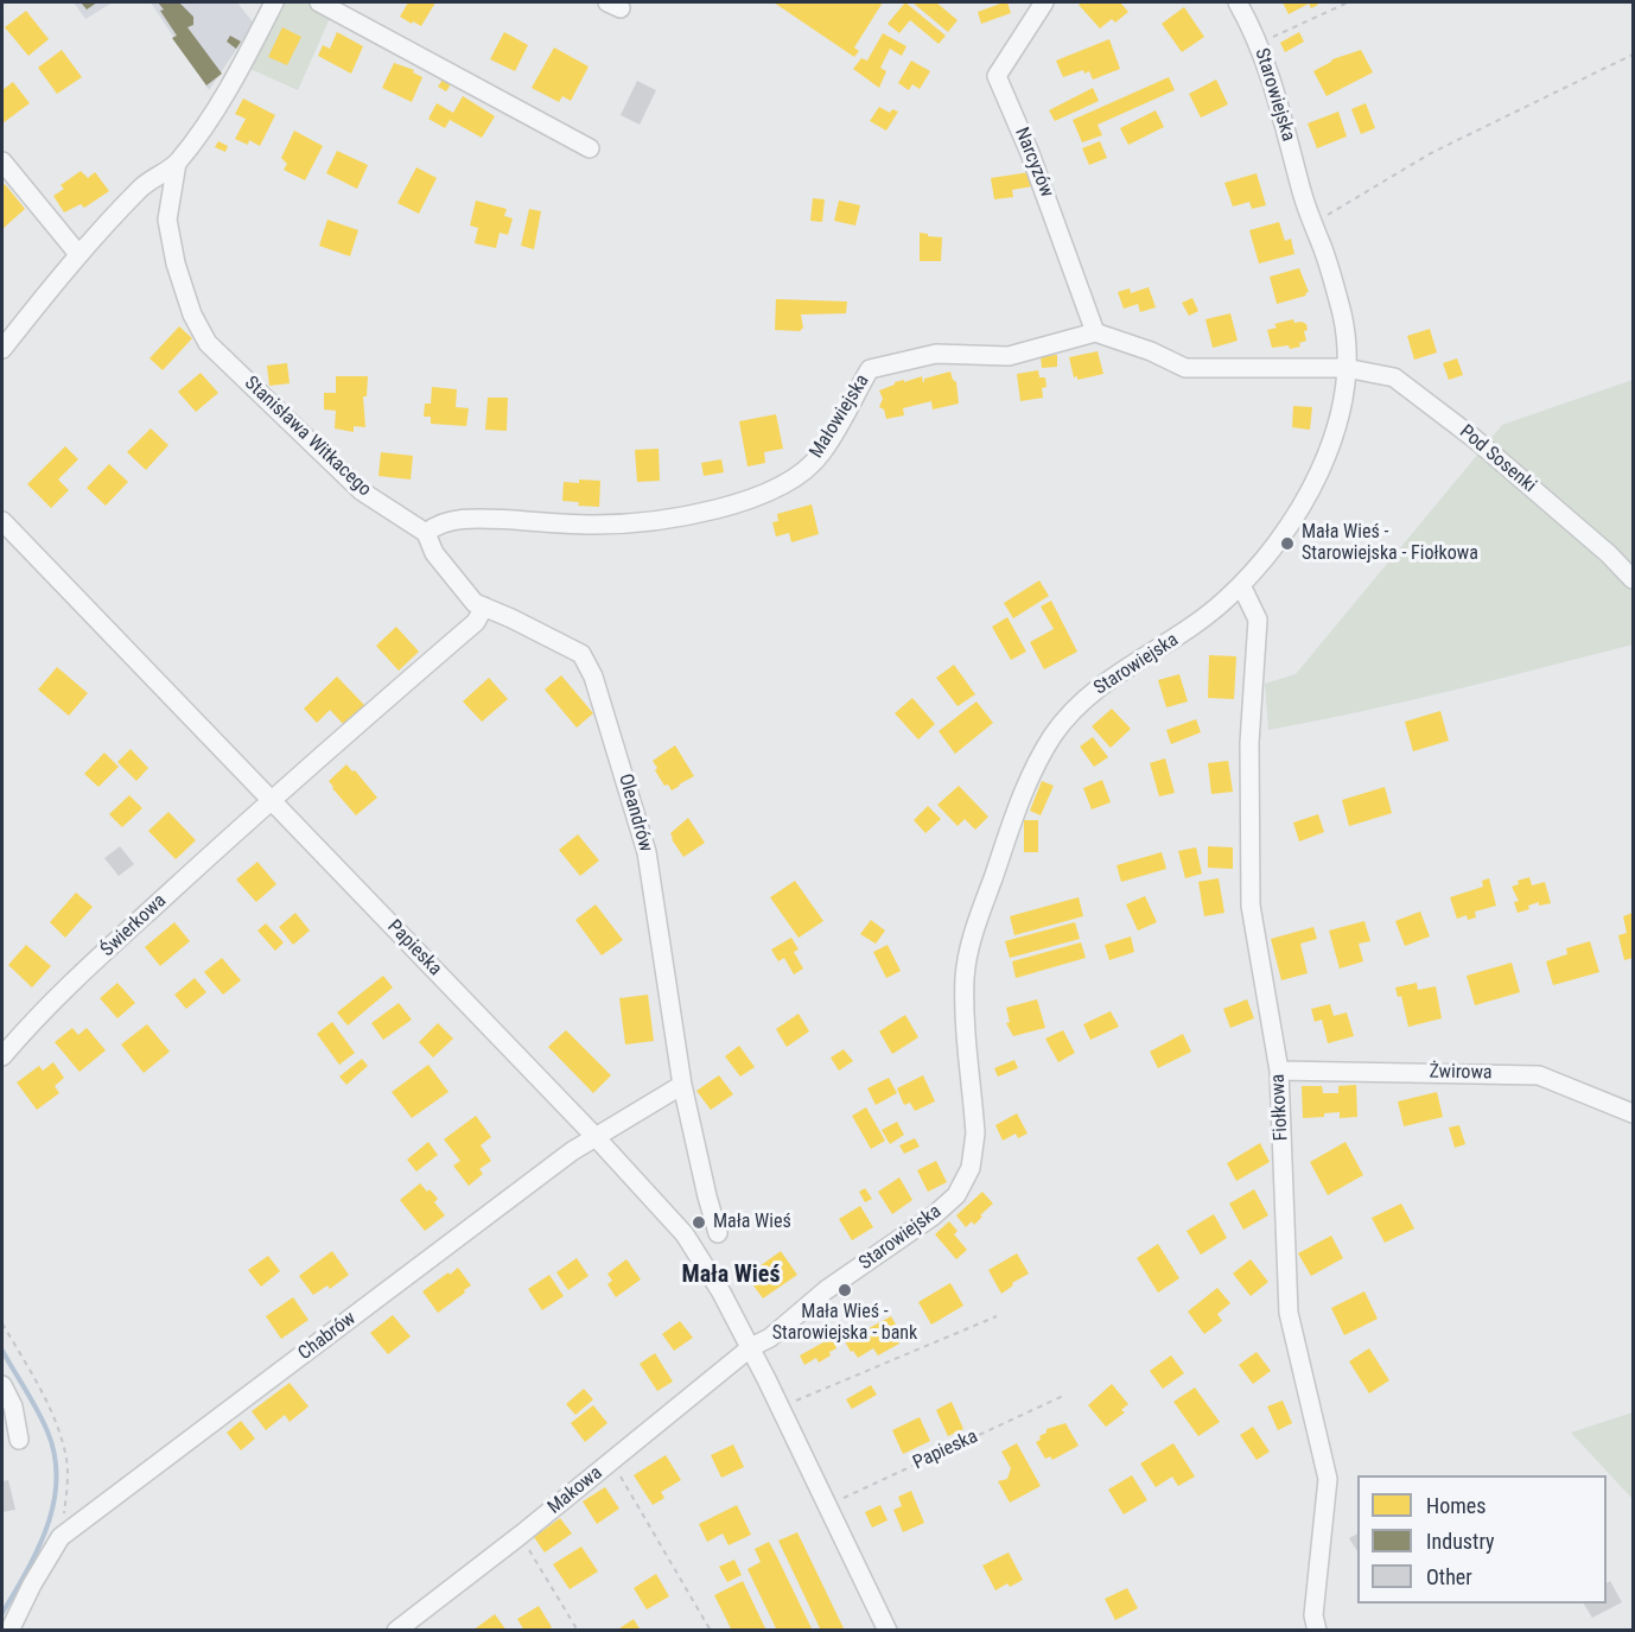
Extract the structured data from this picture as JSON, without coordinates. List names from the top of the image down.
{
  "streets": {
    "street": [
      "Starowiejska",
      "Narcyzów",
      "Małowiejska",
      "Stanisława Witkacego",
      "Pod Sosenki",
      "Oleandrów",
      "Świerkowa",
      "Papieska",
      "Żwirowa",
      "Fiołkowa",
      "Chabrów",
      "Makowa"
    ]
  },
  "crossings": [
    ["Starowiejska", "Pod Sosenki"],
    ["Starowiejska", "Papieska"],
    ["Starowiejska", "Fiołkowa"],
    ["Starowiejska", "Makowa"],
    ["Narcyzów", "Małowiejska"],
    ["Małowiejska", "Stanisława Witkacego"],
    ["Stanisława Witkacego", "Oleandrów"],
    ["Świerkowa", "Papieska"],
    ["Papieska", "Chabrów"],
    ["Papieska", "Makowa"],
    ["Żwirowa", "Fiołkowa"]
  ],
  "districts": ["Mała Wieś"],
  "places": ["Mała Wieś - Starowiejska - Fiołkowa", "Mała Wieś", "Mała Wieś - Starowiejska - bank"],
  "legend": ["Homes", "Industry", "Other"]
}
